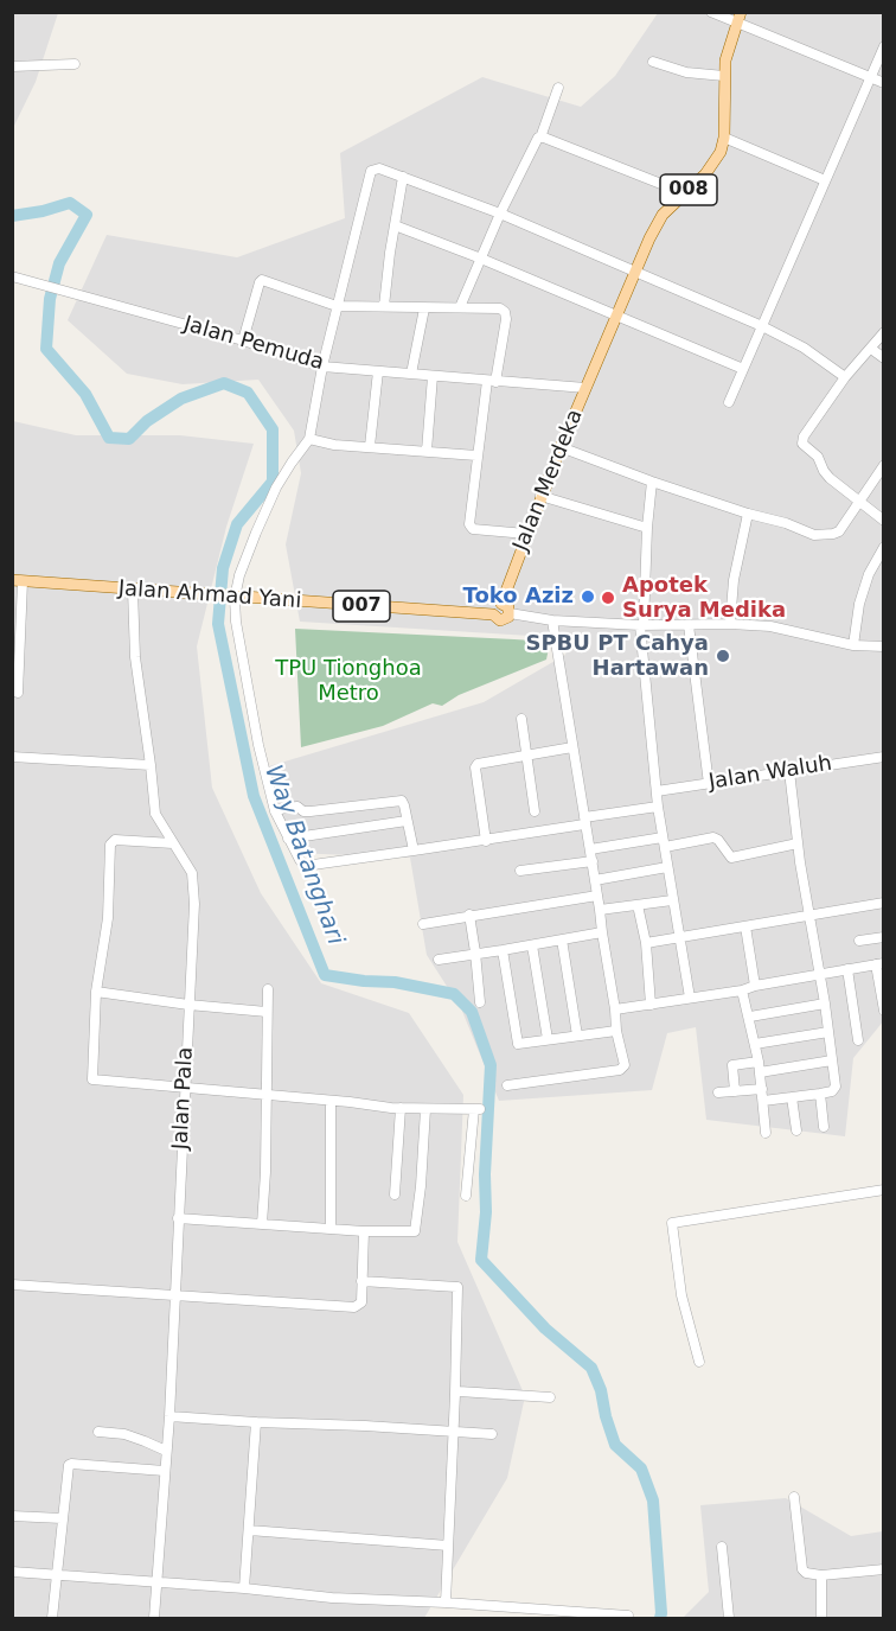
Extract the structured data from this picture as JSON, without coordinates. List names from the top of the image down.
{
  "streets": {
    "main road": [
      "008",
      "Jalan Merdeka",
      "Jalan Ahmad Yani",
      "007"
    ],
    "street": ["Jalan Pemuda", "Jalan Waluh", "Jalan Pala"]
  },
  "crossings": [
    ["008", "Jalan Merdeka"],
    ["008", "Jalan Ahmad Yani"],
    ["Jalan Pemuda", "Jalan Merdeka"],
    ["Jalan Merdeka", "Jalan Ahmad Yani"],
    ["Jalan Ahmad Yani", "Jalan Pala"]
  ],
  "water": ["Way Batanghari"],
  "parks": ["TPU Tionghoa Metro"],
  "places": ["Toko Aziz", "Apotek Surya Medika", "SPBU PT Cahya Hartawan"]
}
